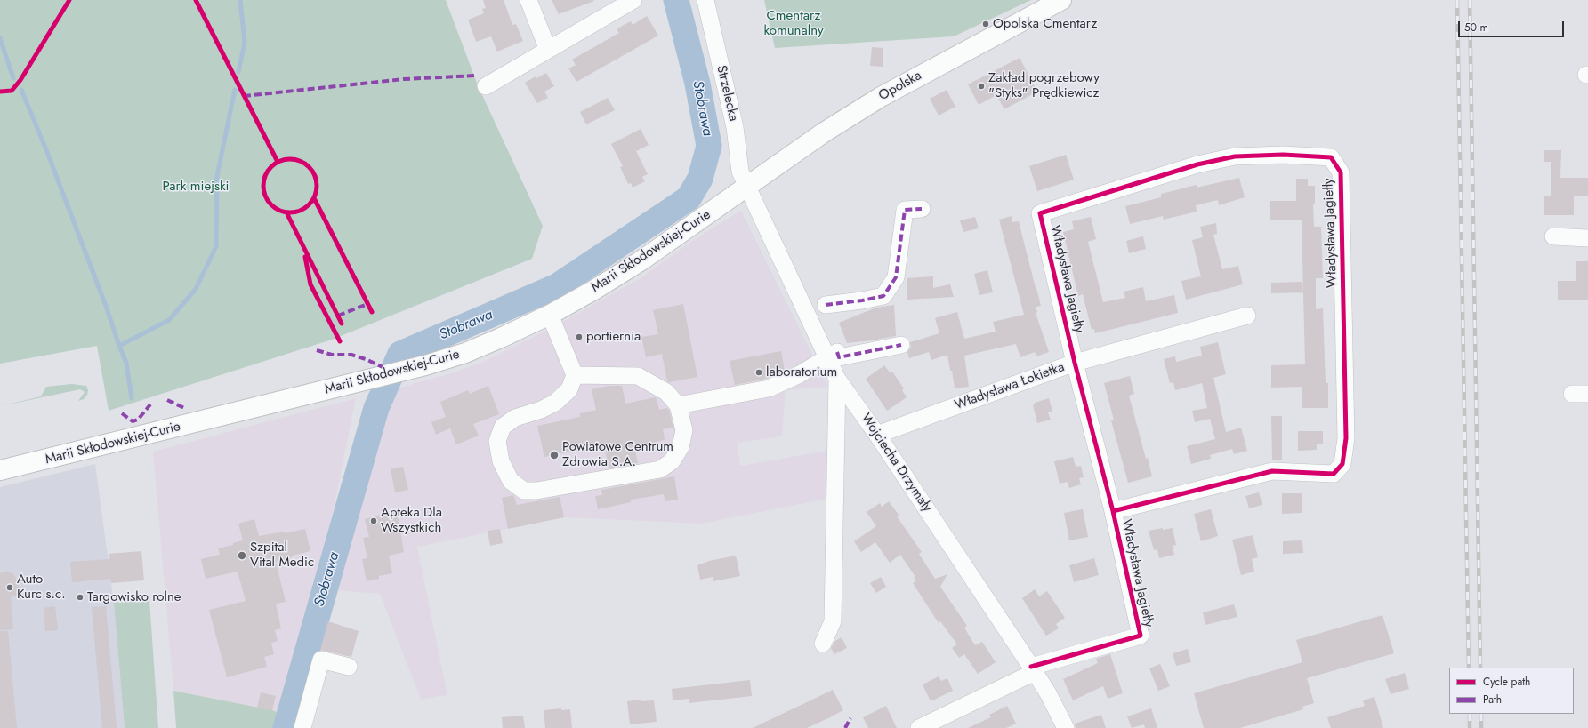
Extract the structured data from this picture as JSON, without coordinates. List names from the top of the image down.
{
  "streets": {
    "main road": ["Opolska", "Marii Skłodowskiej-Curie"],
    "street": [
      "Strzelecka",
      "Władysława Jagiełły",
      "Władysława Łokietka",
      "Wojciecha Drzymały"
    ]
  },
  "crossings": [
    ["Opolska", "Strzelecka"],
    ["Opolska", "Marii Skłodowskiej-Curie"],
    ["Opolska", "Wojciecha Drzymały"],
    ["Strzelecka", "Marii Skłodowskiej-Curie"],
    ["Strzelecka", "Wojciecha Drzymały"],
    ["Władysława Jagiełły", "Władysława Łokietka"],
    ["Władysława Jagiełły", "Wojciecha Drzymały"],
    ["Marii Skłodowskiej-Curie", "Wojciecha Drzymały"],
    ["Władysława Łokietka", "Wojciecha Drzymały"]
  ],
  "water": ["Stobrawa"],
  "parks": ["Cmentarz komunalny", "Park miejski"],
  "places": [
    "Opolska Cmentarz",
    "Zakład pogrzebowy \"Styks\" Prędkiewicz",
    "portiernia",
    "laboratorium",
    "Powiatowe Centrum Zdrowia S.A.",
    "Apteka Dla Wszystkich",
    "Szpital Vital Medic",
    "Auto Kurc s.c.",
    "Targowisko rolne"
  ],
  "legend": ["Cycle path", "Path"],
  "scale_bar": "50 m"
}
